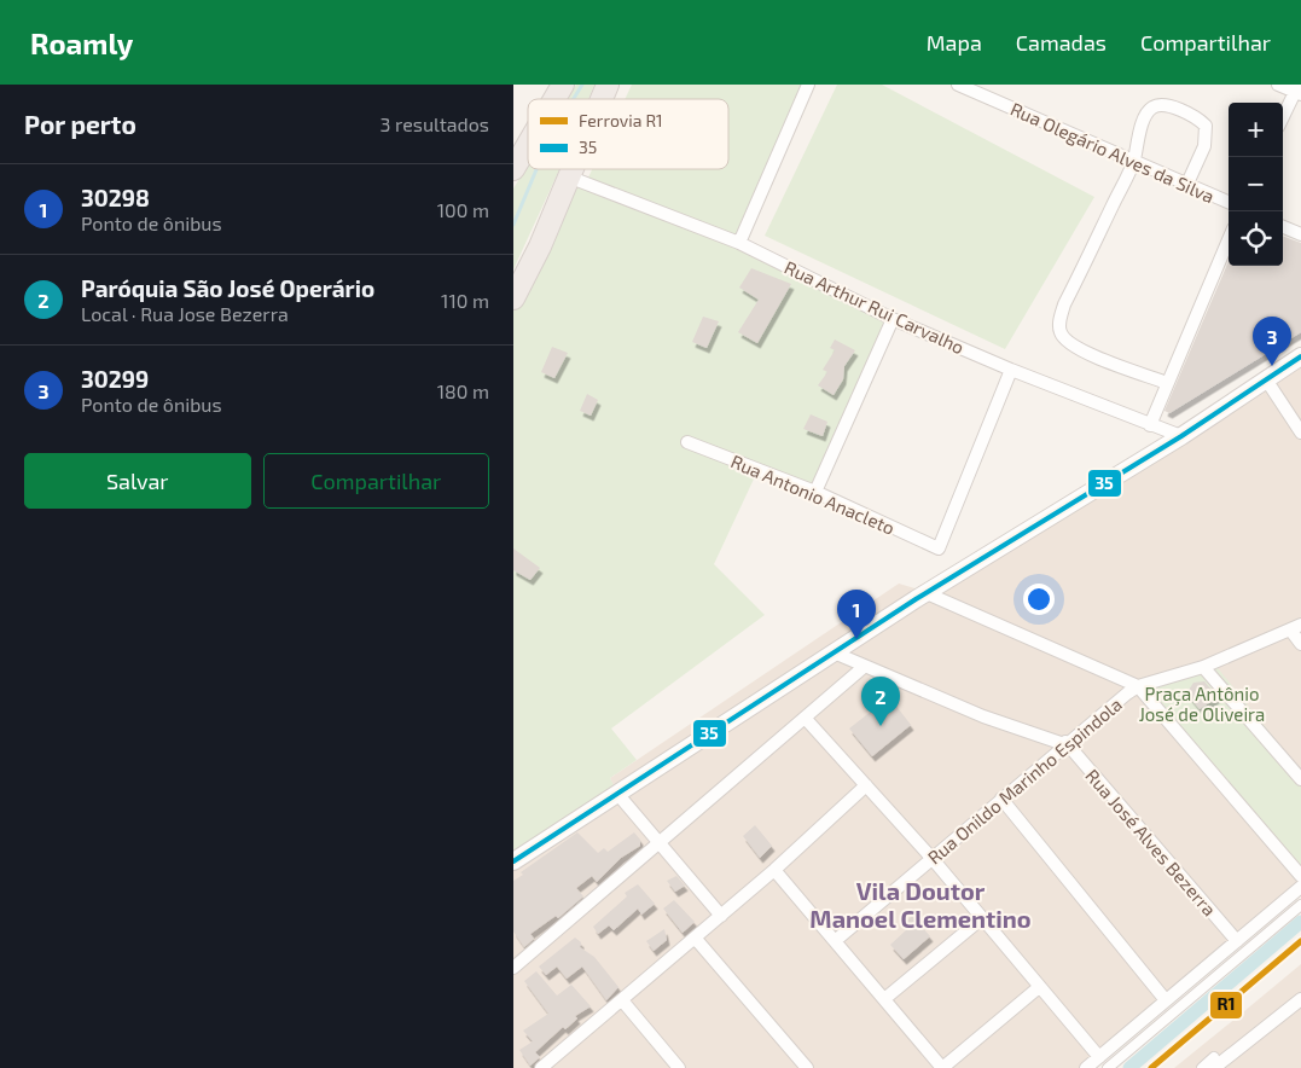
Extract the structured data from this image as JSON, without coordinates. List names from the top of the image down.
{
  "streets": {
    "street": [
      "Rua Olegário Alves da Silva",
      "Rua Arthur Rui Carvalho",
      "Rua Antonio Anacleto",
      "Rua Onildo Marinho Espindola",
      "Rua José Alves Bezerra"
    ]
  },
  "crossings": [
    ["Rua Arthur Rui Carvalho", "Rua Antonio Anacleto"],
    ["Rua Onildo Marinho Espindola", "Rua José Alves Bezerra"]
  ],
  "districts": ["Vila Doutor Manoel Clementino"],
  "parks": ["Praça Antônio José de Oliveira"],
  "lines": ["transit line 35", "rail line R1"],
  "legend": ["Ferrovia R1", "35"],
  "page": {
    "header": "Roamly",
    "nav": ["Mapa", "Camadas", "Compartilhar"],
    "heading": ["Por perto", "3 resultados"],
    "map_buttons": ["+", "−"],
    "list": [
      {
        "mark": "1",
        "name": "30298",
        "note": "Ponto de ônibus",
        "value": "100 m"
      },
      {
        "mark": "2",
        "name": "Paróquia São José Operário",
        "note": "Local · Rua Jose Bezerra",
        "value": "110 m"
      },
      {
        "mark": "3",
        "name": "30299",
        "note": "Ponto de ônibus",
        "value": "180 m"
      }
    ],
    "pins": ["3", "1", "2"],
    "buttons": ["Salvar", "Compartilhar"]
  }
}
